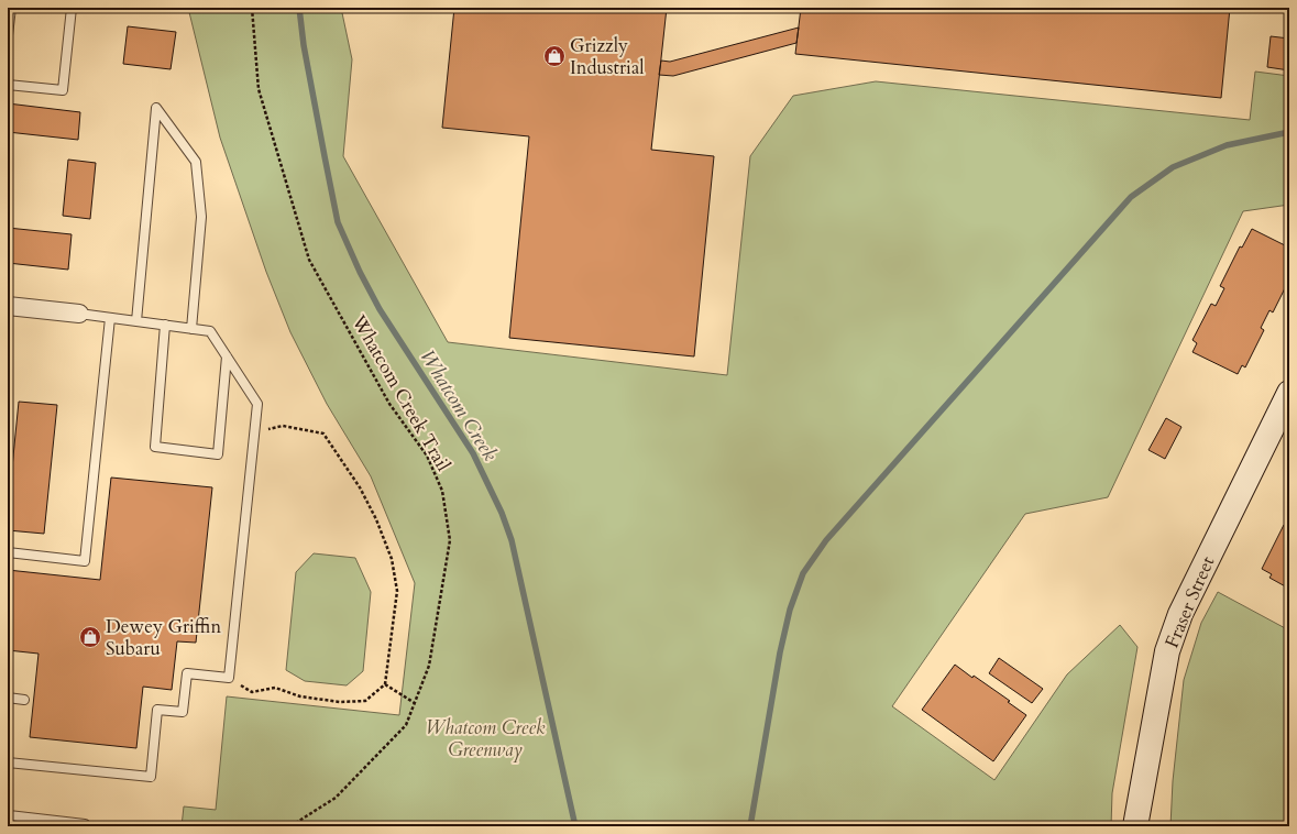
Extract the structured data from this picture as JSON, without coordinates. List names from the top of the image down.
{
  "streets": {
    "street": ["Fraser Street"],
    "path": ["Whatcom Creek Trail"]
  },
  "water": ["Whatcom Creek"],
  "parks": ["Whatcom Creek Greenway"],
  "places": {
    "shop": ["Grizzly Industrial", "Dewey Griffin Subaru"]
  }
}
